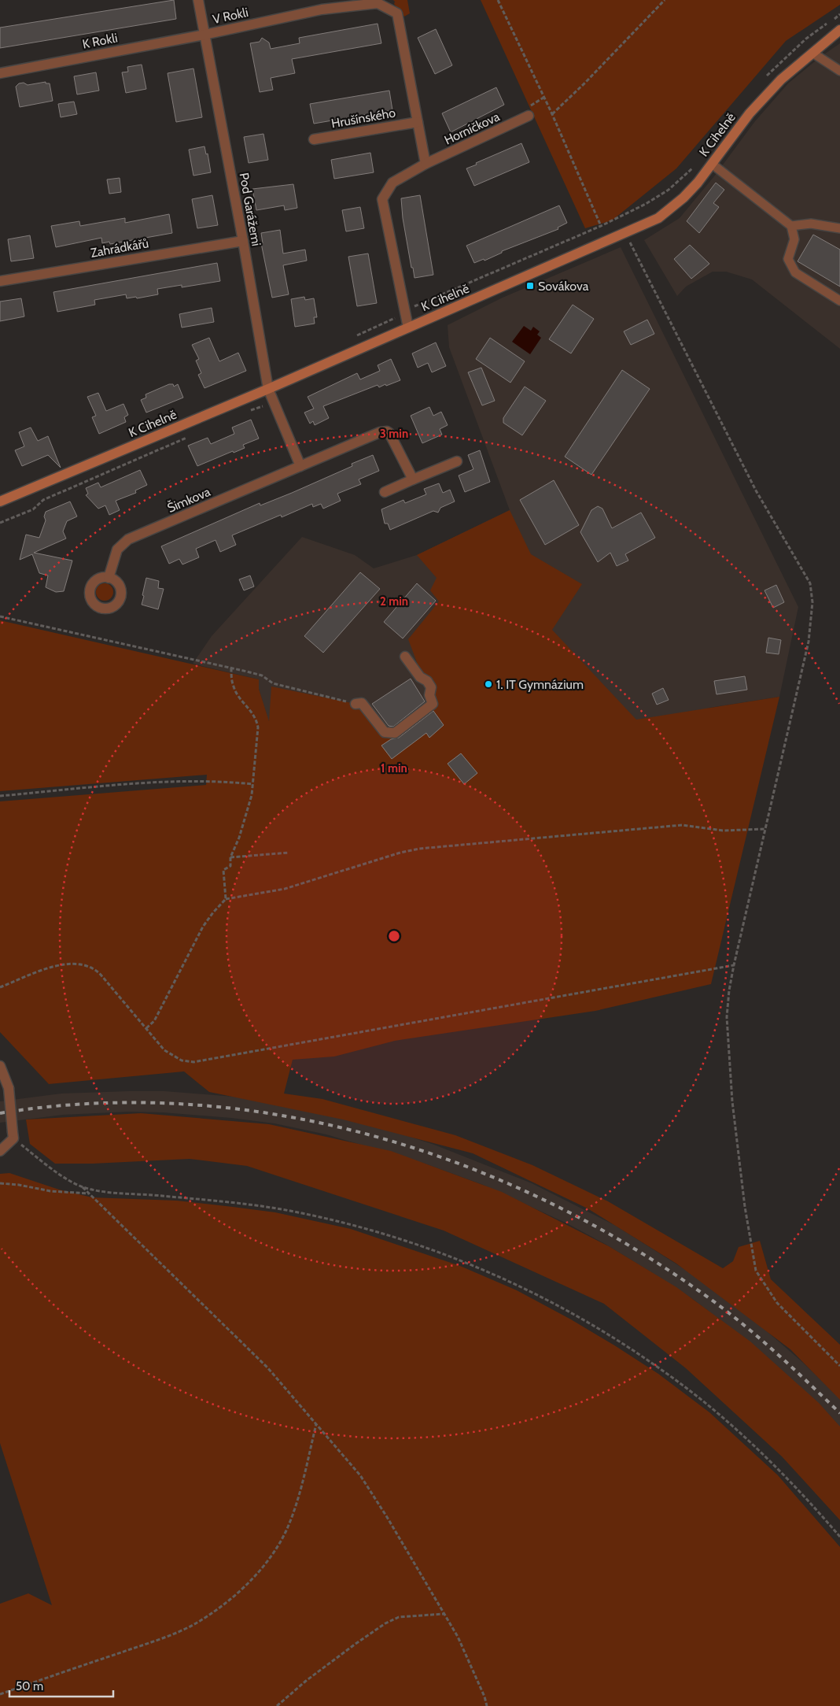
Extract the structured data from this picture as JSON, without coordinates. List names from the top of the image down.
{
  "streets": {
    "street": [
      "V Rokli",
      "K Rokli",
      "Hrušínského",
      "Horníčkova",
      "K Cihelně",
      "Pod Garážemi",
      "Zahrádkářů",
      "Šimkova"
    ]
  },
  "crossings": [
    ["V Rokli", "K Rokli"],
    ["V Rokli", "Hrušínského"],
    ["V Rokli", "Pod Garážemi"],
    ["K Rokli", "Pod Garážemi"],
    ["K Cihelně", "Pod Garážemi"],
    ["Pod Garážemi", "Zahrádkářů"]
  ],
  "places": {
    "transit": ["Sovákova"],
    "other": ["1. IT Gymnázium"]
  },
  "scale_bar": "50 m",
  "rings": ["3 min", "2 min", "1 min"]
}
